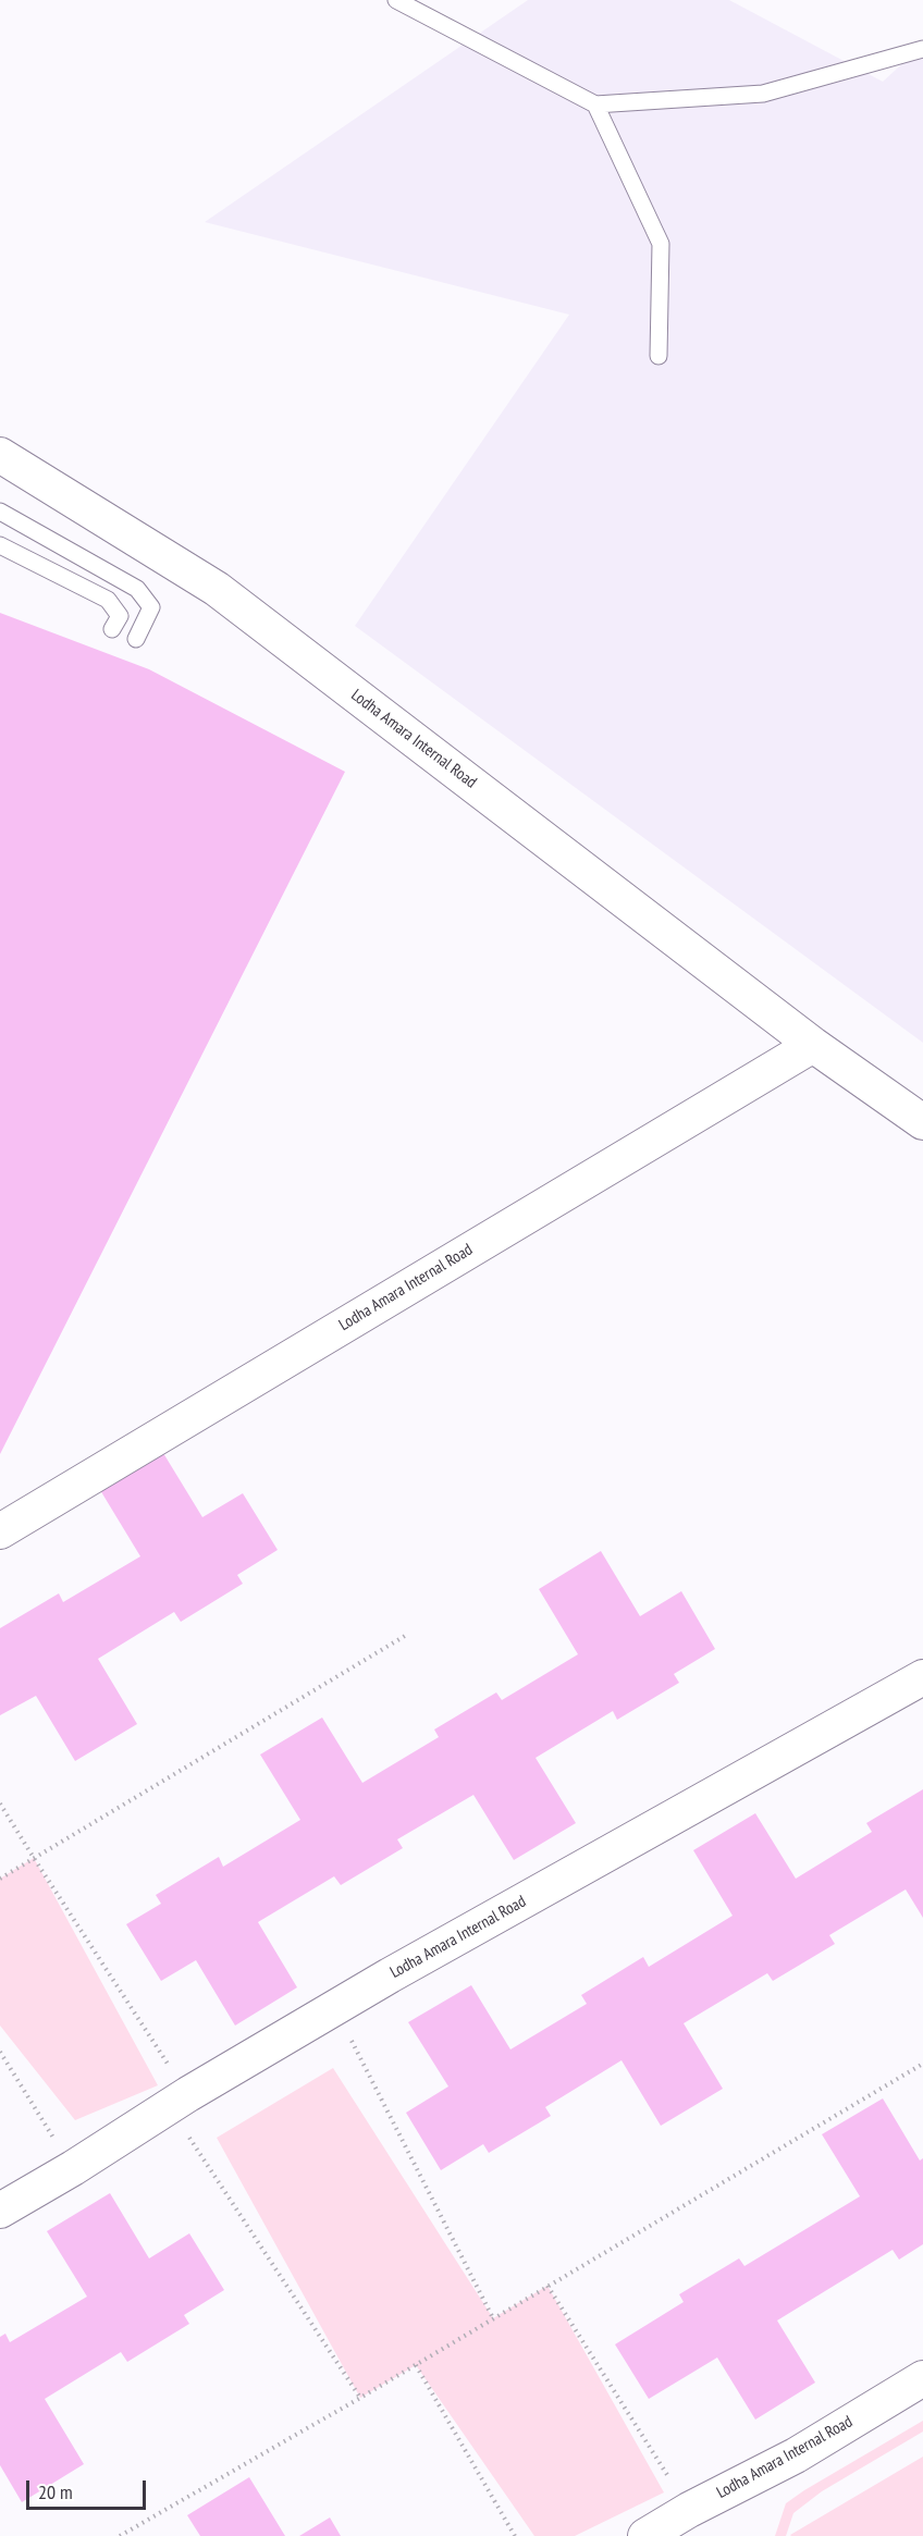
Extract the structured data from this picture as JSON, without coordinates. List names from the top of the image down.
{
  "streets": {
    "street": ["Lodha Amara Internal Road"]
  },
  "scale_bar": "20 m"
}
